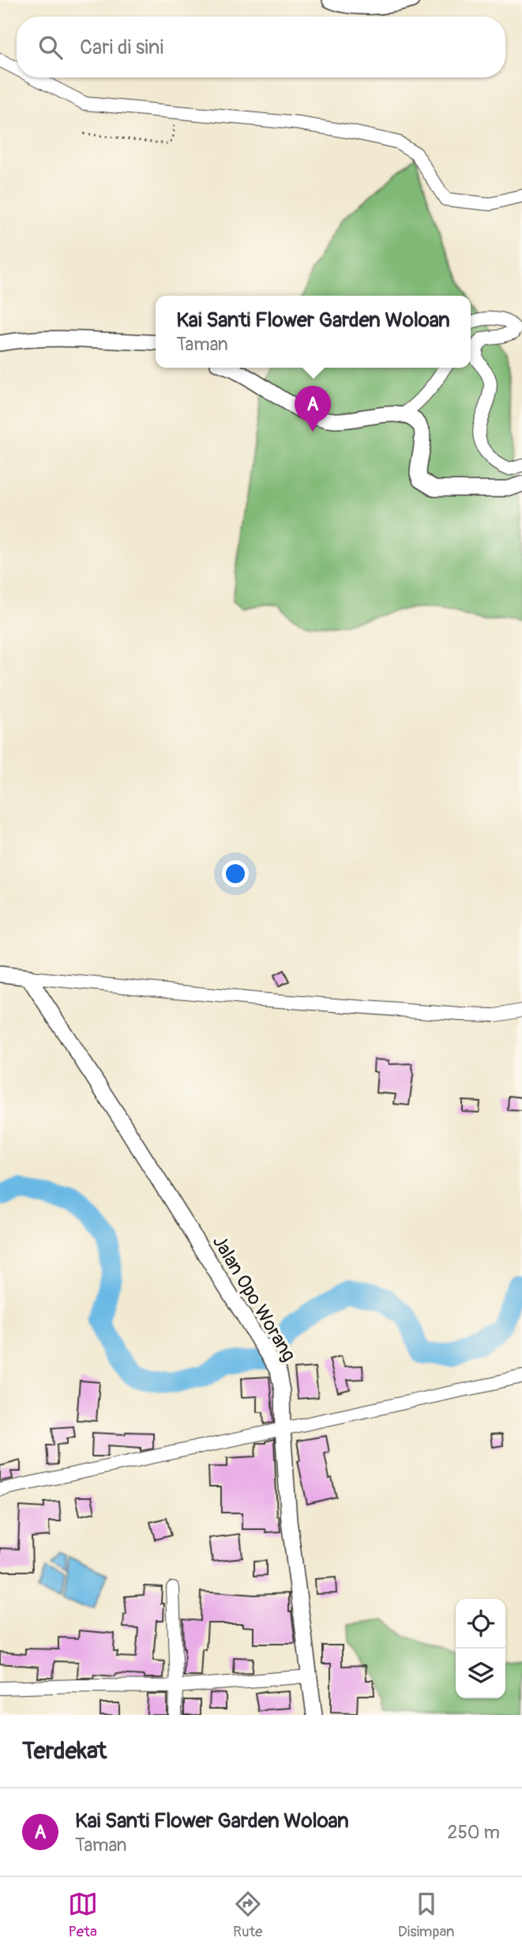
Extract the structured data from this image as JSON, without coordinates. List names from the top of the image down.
{
  "streets": {
    "street": ["Jalan Opo Worang"]
  },
  "page": {
    "search": "Cari di sini",
    "popup": ["Kai Santi Flower Garden Woloan", "Taman"],
    "pins": "A",
    "heading": "Terdekat",
    "list": [
      {
        "mark": "A",
        "name": "Kai Santi Flower Garden Woloan",
        "note": "Taman",
        "value": "250 m"
      }
    ],
    "nav": ["Peta", "Rute", "Disimpan"]
  }
}
